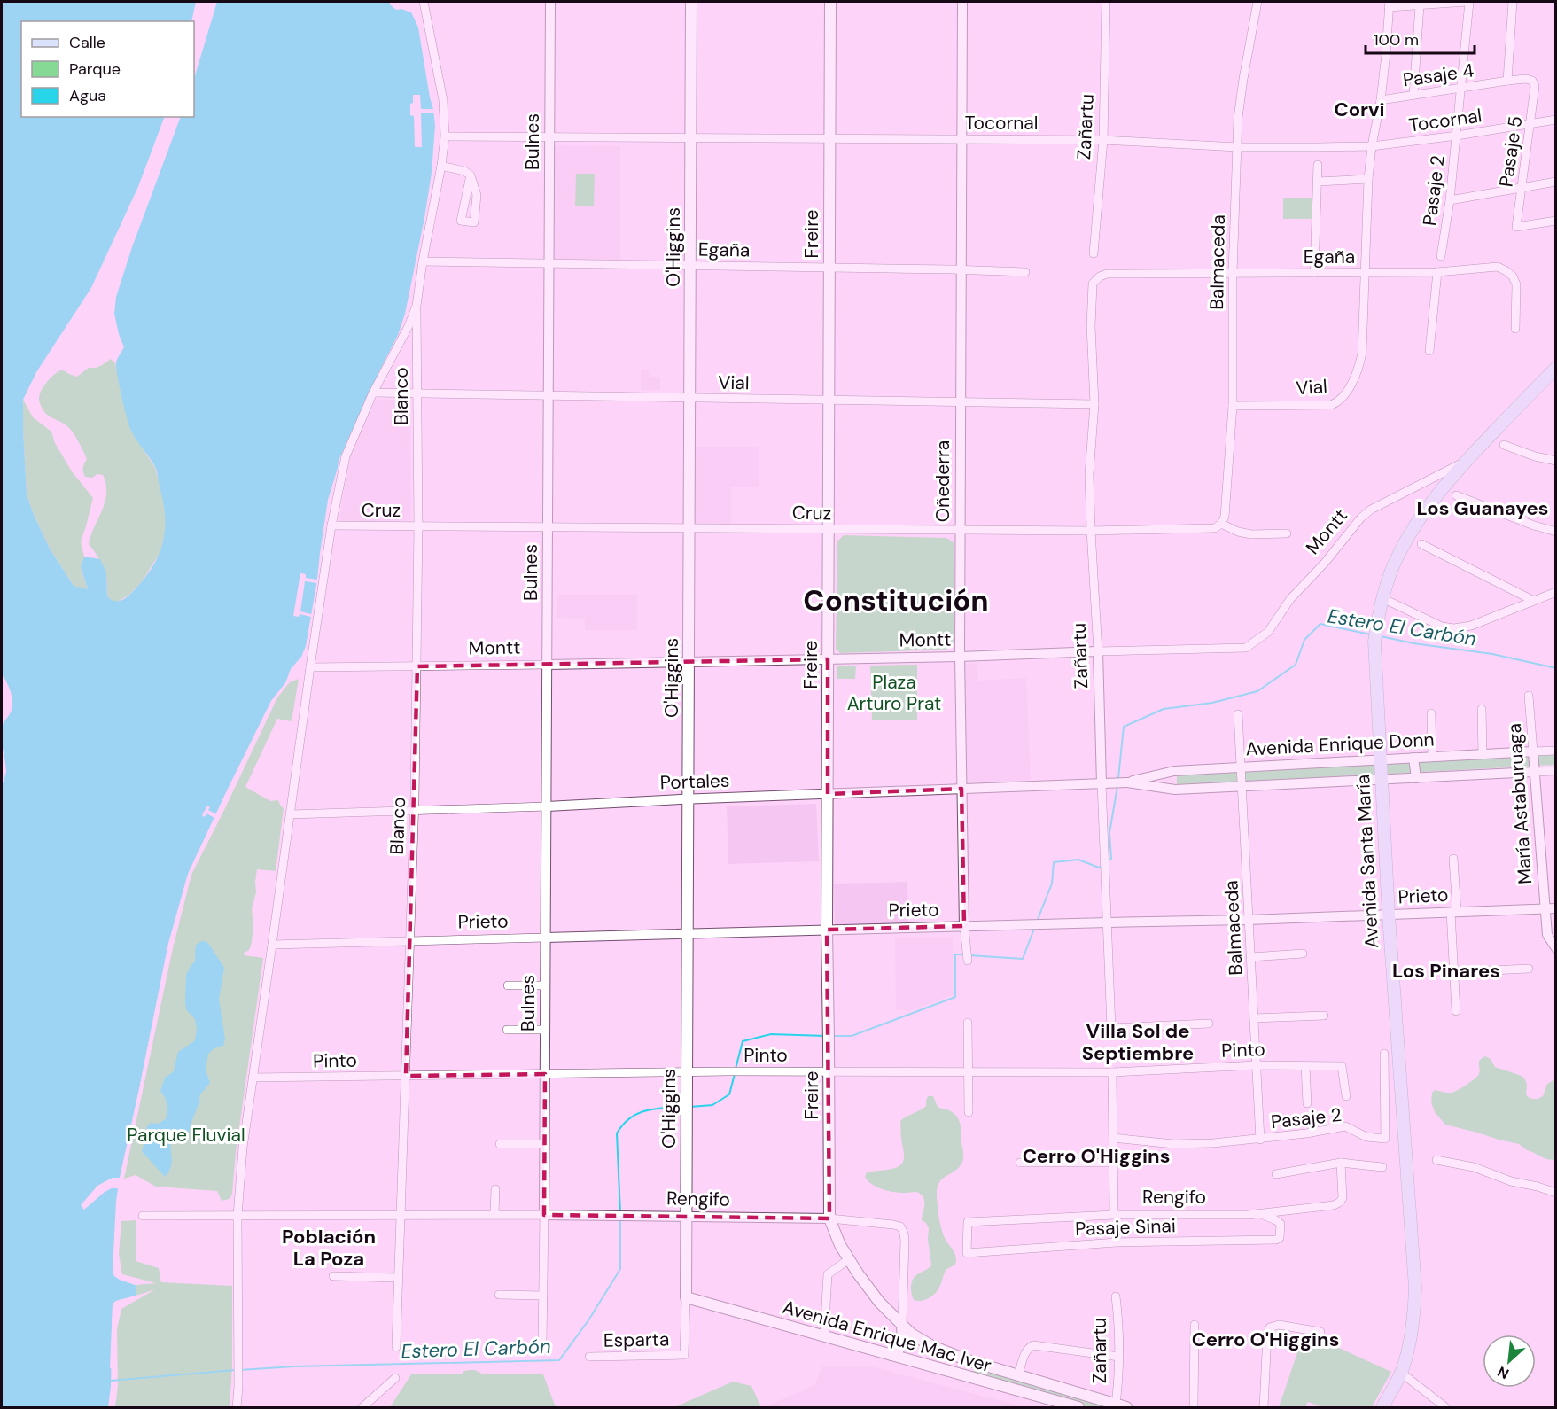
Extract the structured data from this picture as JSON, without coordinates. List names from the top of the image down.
{
  "streets": {
    "main road": [
      "Freire",
      "O'Higgins",
      "Avenida Santa María",
      "Avenida Enrique Mac Iver"
    ],
    "street": [
      "Pasaje 4",
      "Tocornal",
      "Zañartu",
      "Bulnes",
      "Pasaje 5",
      "Pasaje 2",
      "Egaña",
      "Balmaceda",
      "Vial",
      "Blanco",
      "Oñederra",
      "Cruz",
      "Montt",
      "Avenida Enrique Donn",
      "Portales",
      "María Astaburuaga",
      "Prieto",
      "Pinto",
      "Rengifo",
      "Pasaje Sinai",
      "Esparta"
    ]
  },
  "crossings": [
    ["Pasaje 4", "Pasaje 5"],
    ["Pasaje 4", "Pasaje 2"],
    ["Tocornal", "Zañartu"],
    ["Tocornal", "Bulnes"],
    ["Tocornal", "Pasaje 5"],
    ["Tocornal", "Pasaje 2"],
    ["Tocornal", "Freire"],
    ["Tocornal", "O'Higgins"],
    ["Tocornal", "Balmaceda"],
    ["Tocornal", "Oñederra"],
    ["Zañartu", "Egaña"],
    ["Zañartu", "Vial"],
    ["Zañartu", "Cruz"],
    ["Zañartu", "Montt"],
    ["Zañartu", "Avenida Enrique Donn"],
    ["Zañartu", "Portales"],
    ["Zañartu", "Prieto"],
    ["Zañartu", "Avenida Enrique Mac Iver"],
    ["Bulnes", "Egaña"],
    ["Bulnes", "Vial"],
    ["Bulnes", "Cruz"],
    ["Bulnes", "Montt"],
    ["Bulnes", "Portales"],
    ["Bulnes", "Prieto"],
    ["Bulnes", "Pinto"],
    ["Bulnes", "Rengifo"],
    ["Pasaje 2", "Balmaceda"],
    ["Freire", "Egaña"],
    ["Freire", "Vial"],
    ["Freire", "Cruz"],
    ["Freire", "Montt"],
    ["Freire", "Portales"],
    ["Freire", "Prieto"],
    ["Freire", "Pinto"],
    ["Freire", "Rengifo"],
    ["Freire", "Avenida Enrique Mac Iver"],
    ["O'Higgins", "Egaña"],
    ["O'Higgins", "Vial"],
    ["O'Higgins", "Cruz"],
    ["O'Higgins", "Montt"],
    ["O'Higgins", "Portales"],
    ["O'Higgins", "Prieto"],
    ["O'Higgins", "Pinto"],
    ["O'Higgins", "Rengifo"],
    ["O'Higgins", "Avenida Enrique Mac Iver"],
    ["O'Higgins", "Esparta"],
    ["Egaña", "Balmaceda"],
    ["Egaña", "Vial"],
    ["Egaña", "Oñederra"],
    ["Balmaceda", "Vial"],
    ["Balmaceda", "Cruz"],
    ["Balmaceda", "Avenida Enrique Donn"],
    ["Balmaceda", "Prieto"],
    ["Balmaceda", "Pinto"],
    ["Vial", "Blanco"],
    ["Vial", "Oñederra"],
    ["Blanco", "Cruz"],
    ["Blanco", "Montt"],
    ["Blanco", "Portales"],
    ["Blanco", "Prieto"],
    ["Blanco", "Pinto"],
    ["Blanco", "Rengifo"],
    ["Oñederra", "Cruz"],
    ["Oñederra", "Montt"],
    ["Oñederra", "Portales"],
    ["Oñederra", "Prieto"],
    ["Montt", "Avenida Santa María"],
    ["Avenida Enrique Donn", "Portales"],
    ["Avenida Enrique Donn", "María Astaburuaga"],
    ["Avenida Enrique Donn", "Avenida Santa María"],
    ["María Astaburuaga", "Prieto"],
    ["Avenida Santa María", "Prieto"],
    ["Rengifo", "Pasaje Sinai"],
    ["Rengifo", "Avenida Enrique Mac Iver"]
  ],
  "districts": [
    "Corvi",
    "Los Guanayes",
    "Constitución",
    "Los Pinares",
    "Villa Sol de Septiembre",
    "Cerro O'Higgins",
    "Población La Poza",
    "Cerro O'Higgins"
  ],
  "water": ["Estero El Carbón"],
  "parks": ["Plaza Arturo Prat", "Parque Fluvial"],
  "legend": ["Calle", "Parque", "Agua"],
  "scale_bar": "100 m",
  "north": "bottom left"
}
